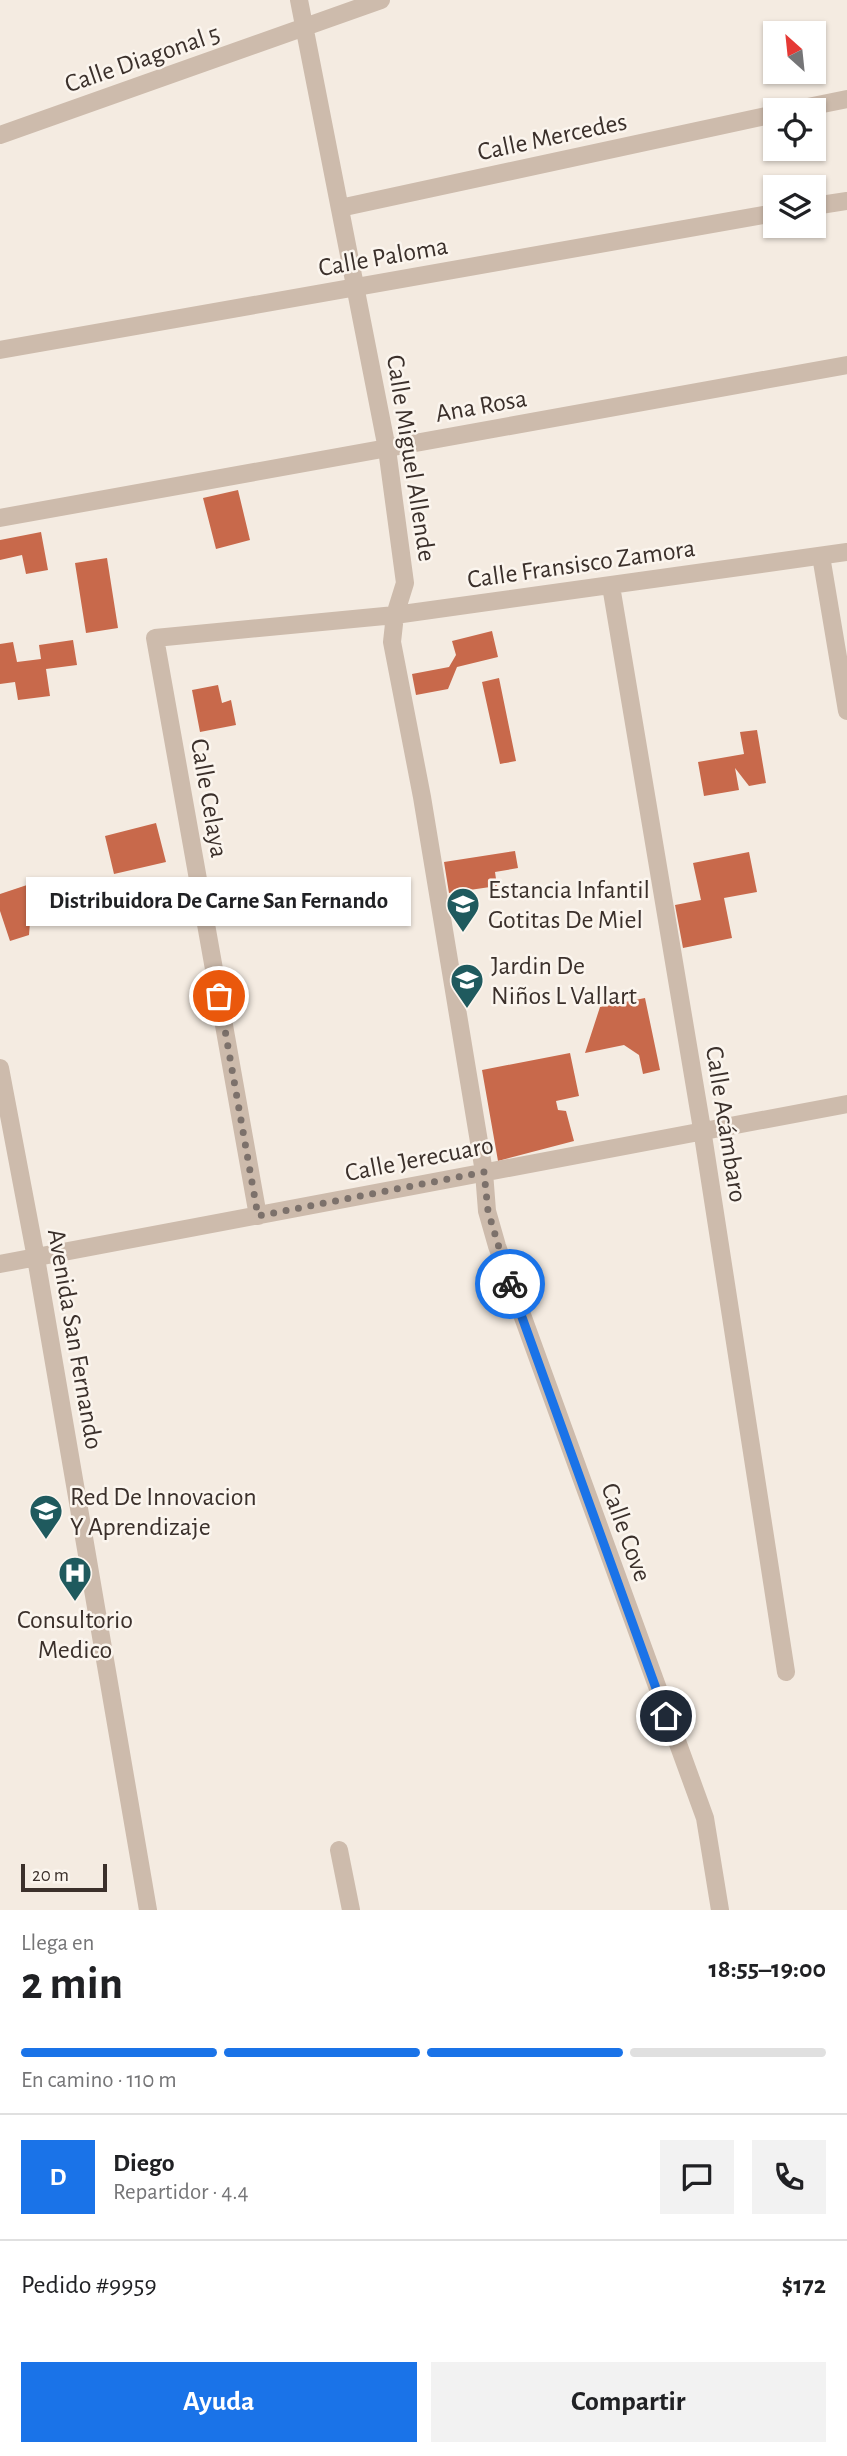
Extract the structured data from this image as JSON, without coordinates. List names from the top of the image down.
{
  "streets": {
    "street": [
      "Calle Diagonal 5",
      "Calle Mercedes",
      "Calle Paloma",
      "Ana Rosa",
      "Calle Miguel Allende",
      "Calle Fransisco Zamora",
      "Calle Celaya",
      "Calle Acámbaro",
      "Calle Jerecuaro",
      "Avenida San Fernando",
      "Calle Cove"
    ]
  },
  "crossings": [
    ["Calle Diagonal 5", "Calle Miguel Allende"],
    ["Calle Mercedes", "Calle Miguel Allende"],
    ["Calle Paloma", "Calle Miguel Allende"],
    ["Ana Rosa", "Calle Miguel Allende"],
    ["Calle Miguel Allende", "Calle Fransisco Zamora"],
    ["Calle Miguel Allende", "Calle Jerecuaro"],
    ["Calle Miguel Allende", "Calle Cove"],
    ["Calle Fransisco Zamora", "Calle Celaya"],
    ["Calle Fransisco Zamora", "Calle Acámbaro"],
    ["Calle Celaya", "Calle Jerecuaro"],
    ["Calle Acámbaro", "Calle Jerecuaro"],
    ["Calle Jerecuaro", "Avenida San Fernando"],
    ["Calle Jerecuaro", "Calle Cove"]
  ],
  "places": {
    "school or university": ["Estancia Infantil Gotitas De Miel", "Jardin De Niños L Vallart", "Red De Innovacion Y Aprendizaje"],
    "other": ["Distribuidora De Carne San Fernando"],
    "hospital": ["Consultorio Medico"]
  },
  "scale_bar": "20 m",
  "north": "top left",
  "page": {
    "bubble": "Distribuidora De Carne San Fernando",
    "scale": "20 m",
    "heading": ["2 min", "Llega en", "18:55–19:00"],
    "panel": [
      "Diego",
      "Repartidor · 4.4",
      "Pedido #9959",
      "$172"
    ],
    "bar": "En camino · 110 m",
    "round": "D",
    "buttons": ["Ayuda", "Compartir"]
  }
}
